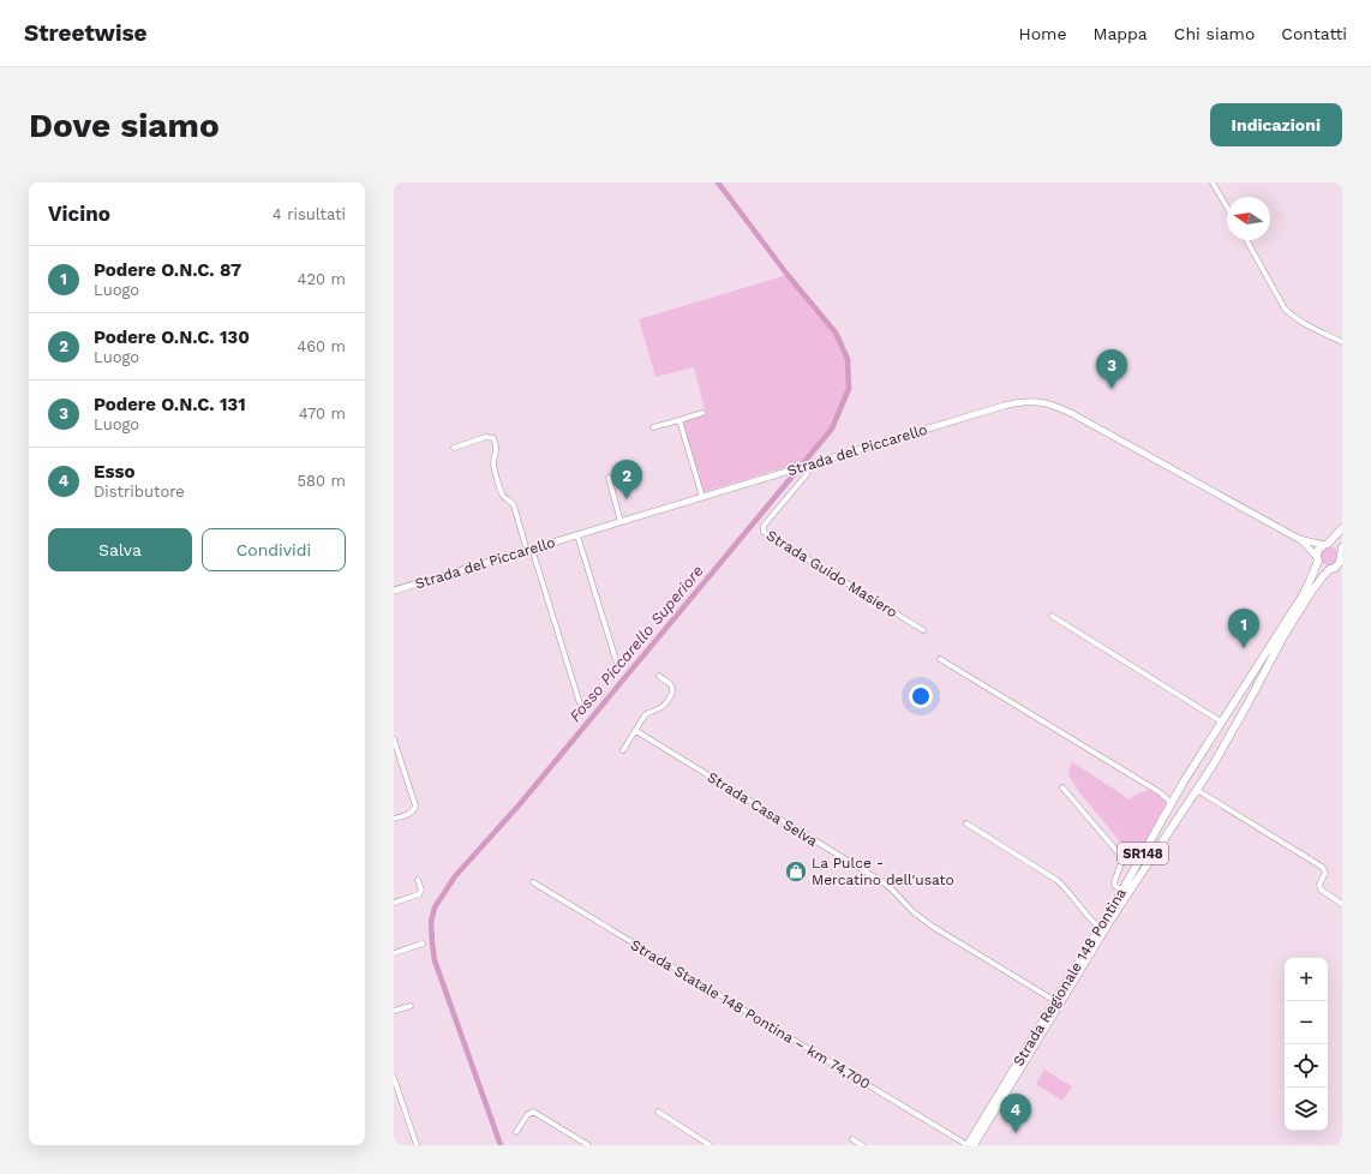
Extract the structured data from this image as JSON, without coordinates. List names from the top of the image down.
{
  "streets": {
    "main road": ["SR148", "Strada Regionale 148 Pontina"],
    "street": [
      "Strada del Piccarello",
      "Strada Guido Masiero",
      "Strada Casa Selva",
      "Strada Statale 148 Pontina – km 74,700"
    ]
  },
  "crossings": [
    ["Strada del Piccarello", "Strada Guido Masiero"],
    ["Strada del Piccarello", "Strada Regionale 148 Pontina"],
    ["Strada Casa Selva", "Strada Regionale 148 Pontina"],
    ["Strada Regionale 148 Pontina", "Strada Statale 148 Pontina – km 74,700"]
  ],
  "water": ["Fosso Piccarello Superiore"],
  "places": {
    "shop": ["La Pulce - Mercatino dell'usato"]
  },
  "north": "left",
  "page": {
    "header": "Streetwise",
    "nav": [
      "Home",
      "Mappa",
      "Chi siamo",
      "Contatti"
    ],
    "buttons": [
      "Indicazioni",
      ["Salva", "Condividi"]
    ],
    "title": "Dove siamo",
    "heading": ["Vicino", "4 risultati"],
    "list": [
      {
        "mark": "1",
        "name": "Podere O.N.C. 87",
        "note": "Luogo",
        "value": "420 m"
      },
      {
        "mark": "2",
        "name": "Podere O.N.C. 130",
        "note": "Luogo",
        "value": "460 m"
      },
      {
        "mark": "3",
        "name": "Podere O.N.C. 131",
        "note": "Luogo",
        "value": "470 m"
      },
      {
        "mark": "4",
        "name": "Esso",
        "note": "Distributore",
        "value": "580 m"
      }
    ],
    "pins": [
      "3",
      "2",
      "1",
      "4"
    ],
    "map_buttons": ["+", "−"]
  }
}
